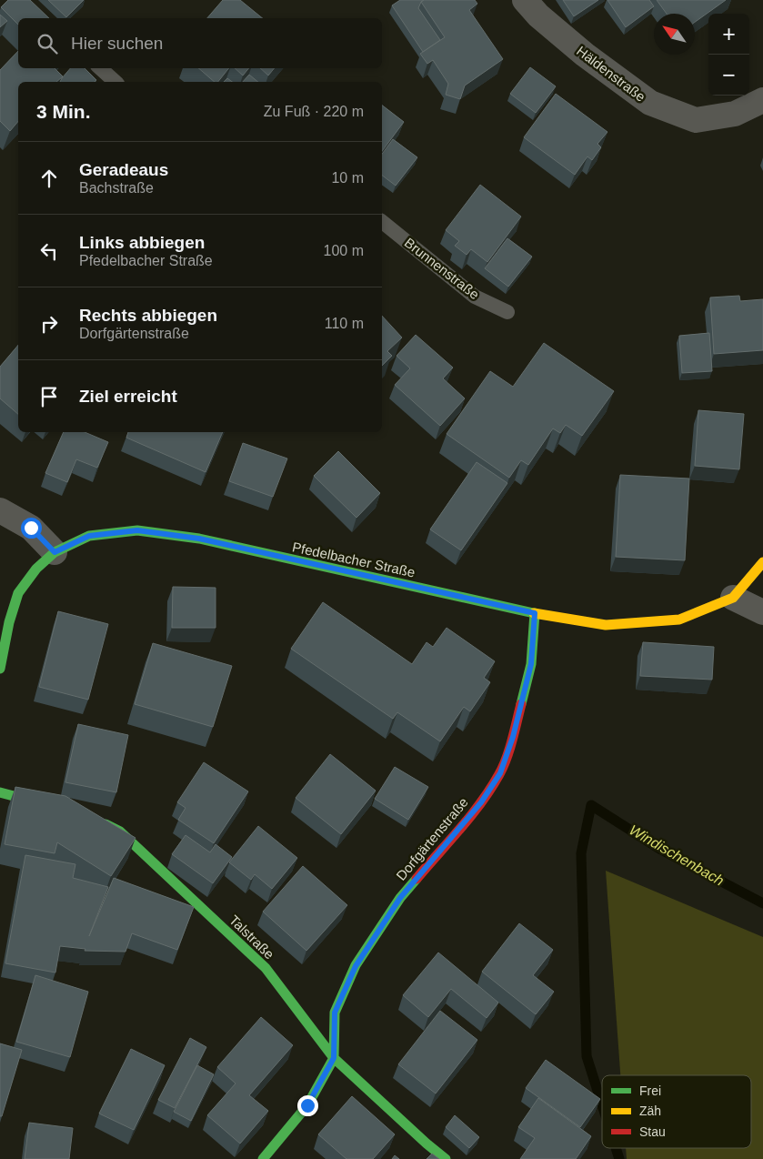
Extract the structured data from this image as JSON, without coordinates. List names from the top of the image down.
{
  "streets": {
    "street": [
      "Häldenstraße",
      "Pfedelbacher Straße",
      "Dorfgärtenstraße",
      "Talstraße"
    ],
    "lane": ["Brunnenstraße"]
  },
  "crossings": [
    ["Pfedelbacher Straße", "Dorfgärtenstraße"],
    ["Dorfgärtenstraße", "Talstraße"]
  ],
  "water": ["Windischenbach"],
  "legend": ["Frei", "Zäh", "Stau"],
  "north": "top left",
  "page": {
    "map_buttons": ["+", "−"],
    "search": "Hier suchen",
    "heading": ["3 Min.", "Zu Fuß · 220 m"],
    "list": [
      ["Geradeaus", "Bachstraße", "10 m"],
      ["Links abbiegen", "Pfedelbacher Straße", "100 m"],
      ["Rechts abbiegen", "Dorfgärtenstraße", "110 m"],
      "Ziel erreicht"
    ]
  }
}
